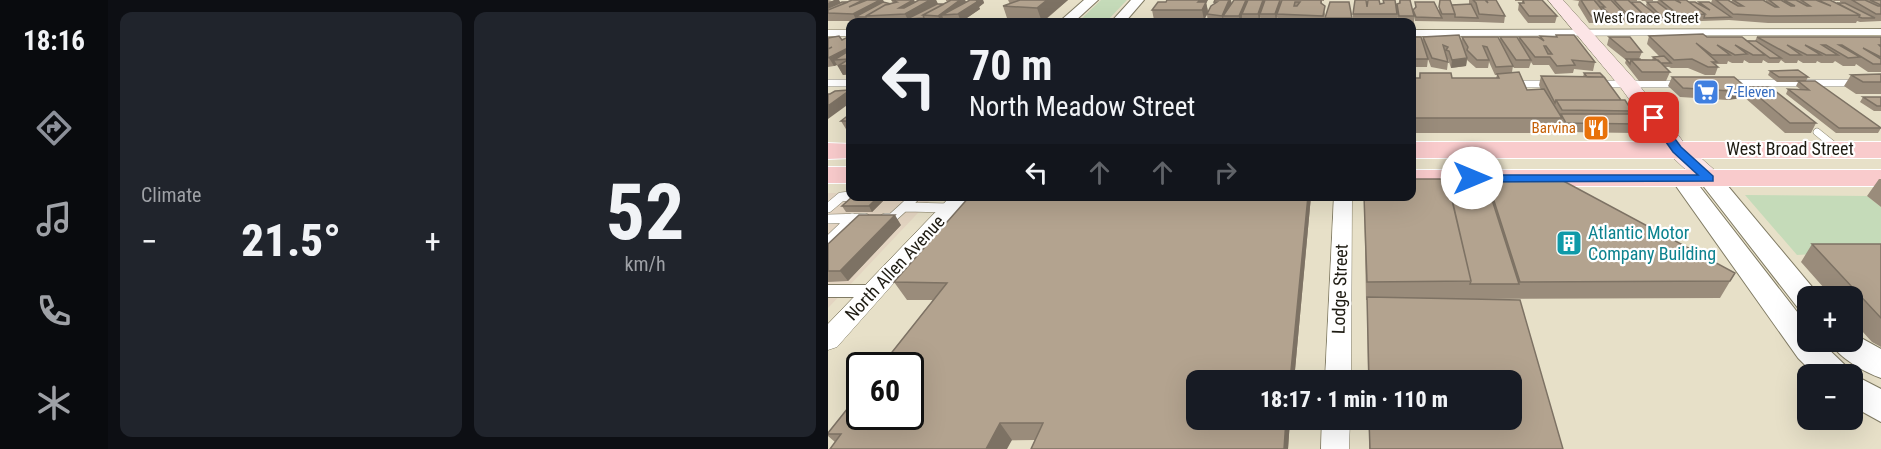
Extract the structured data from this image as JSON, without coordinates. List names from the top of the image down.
{
  "streets": {
    "main road": ["West Broad Street"],
    "street": ["West Grace Street", "North Allen Avenue", "Lodge Street"]
  },
  "places": {
    "supermarket": ["7-Eleven"],
    "restaurant": ["Barvina"],
    "building": ["Atlantic Motor Company Building"]
  },
  "page": {
    "tabs": "18:16",
    "tile": [
      "Climate",
      ["52", "km/h"]
    ],
    "turn": ["70 m", "North Meadow Street"],
    "heat": ["−", "21.5°", "+"],
    "map_buttons": ["+", "−"],
    "limit": "60",
    "trip": "18:17 · 1 min · 110 m"
  }
}
